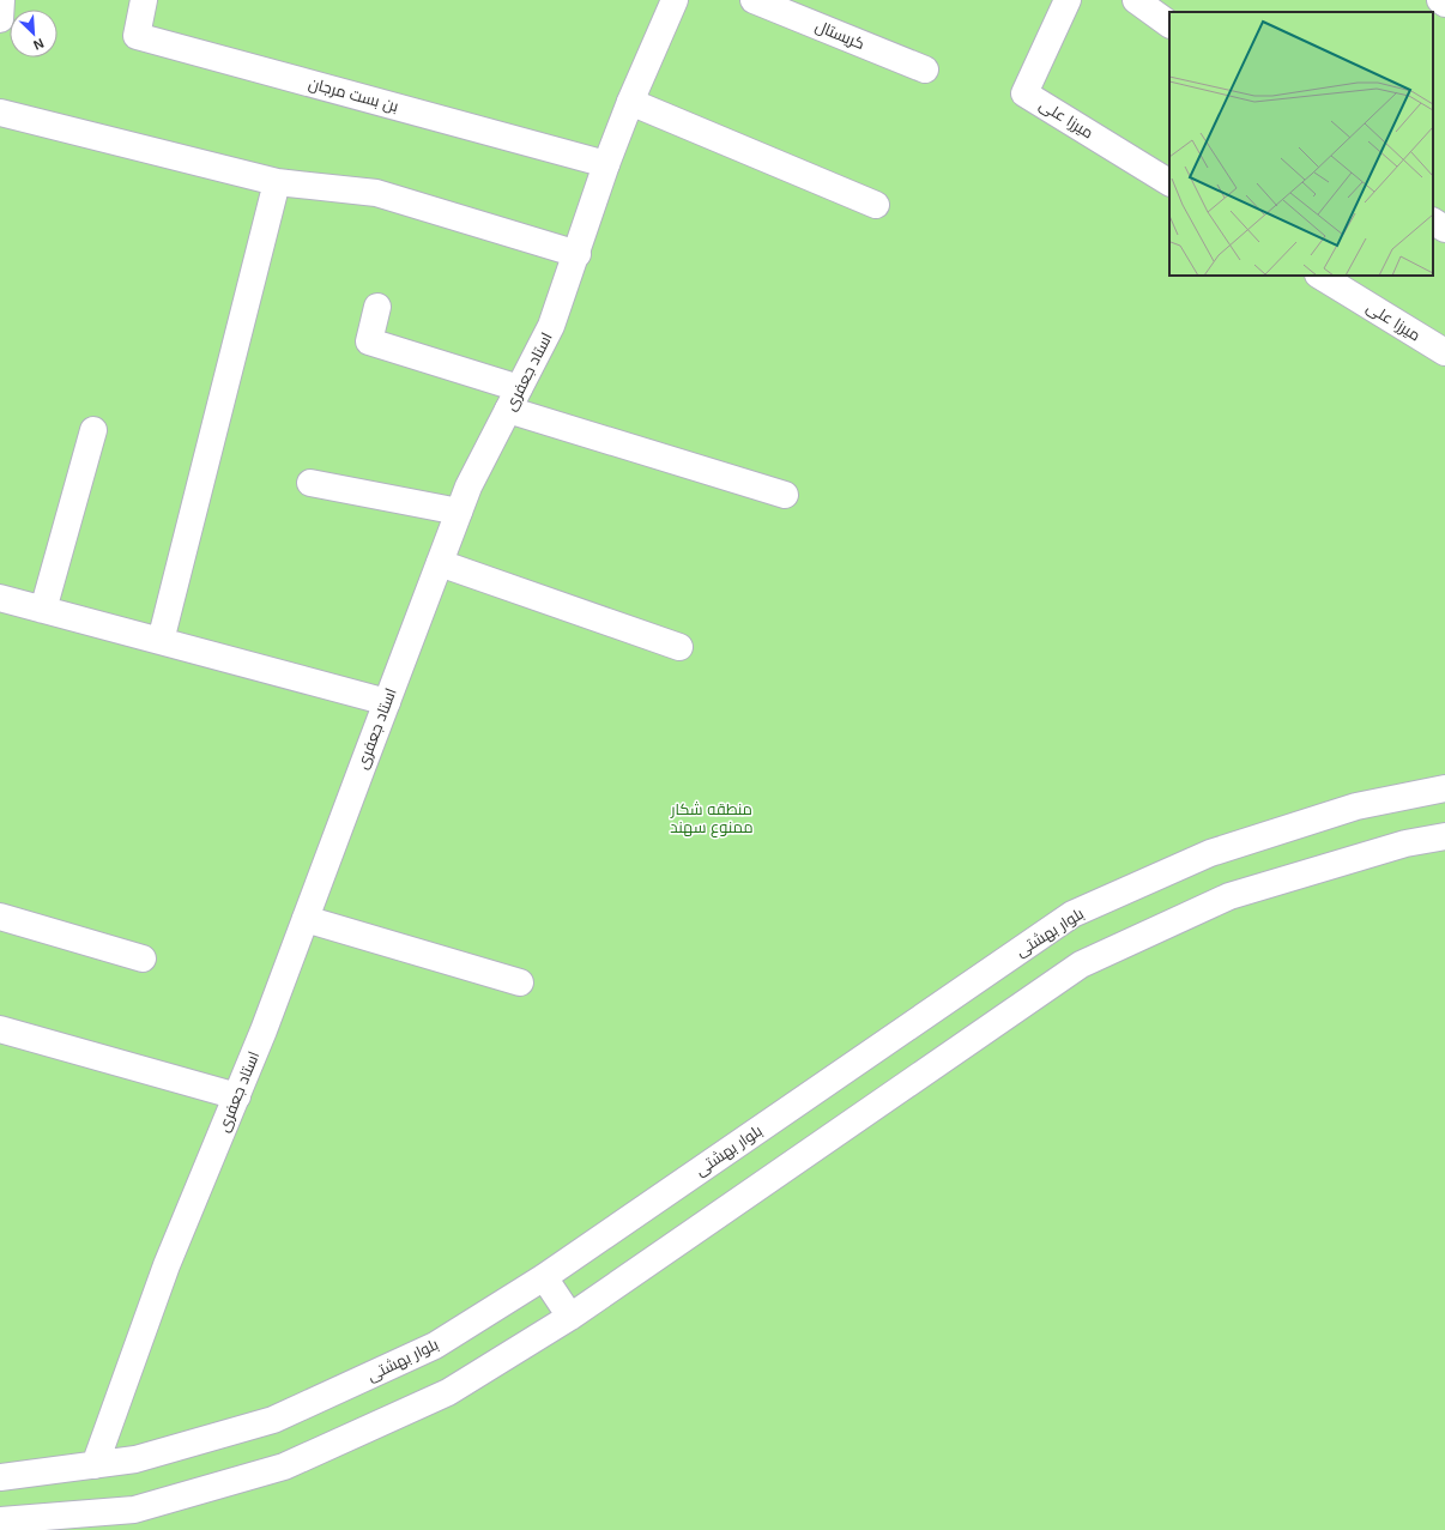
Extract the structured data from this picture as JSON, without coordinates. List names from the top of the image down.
{
  "streets": {
    "street": [
      "کریستال",
      "بن بست مرجان",
      "میرزا علی",
      "استاد جعفری",
      "بلوار بهشتی"
    ]
  },
  "crossings": [
    ["بن بست مرجان", "استاد جعفری"],
    ["استاد جعفری", "بلوار بهشتی"]
  ],
  "parks": ["منطقه شکار ممنوع سهند"],
  "north": "bottom right"
}
